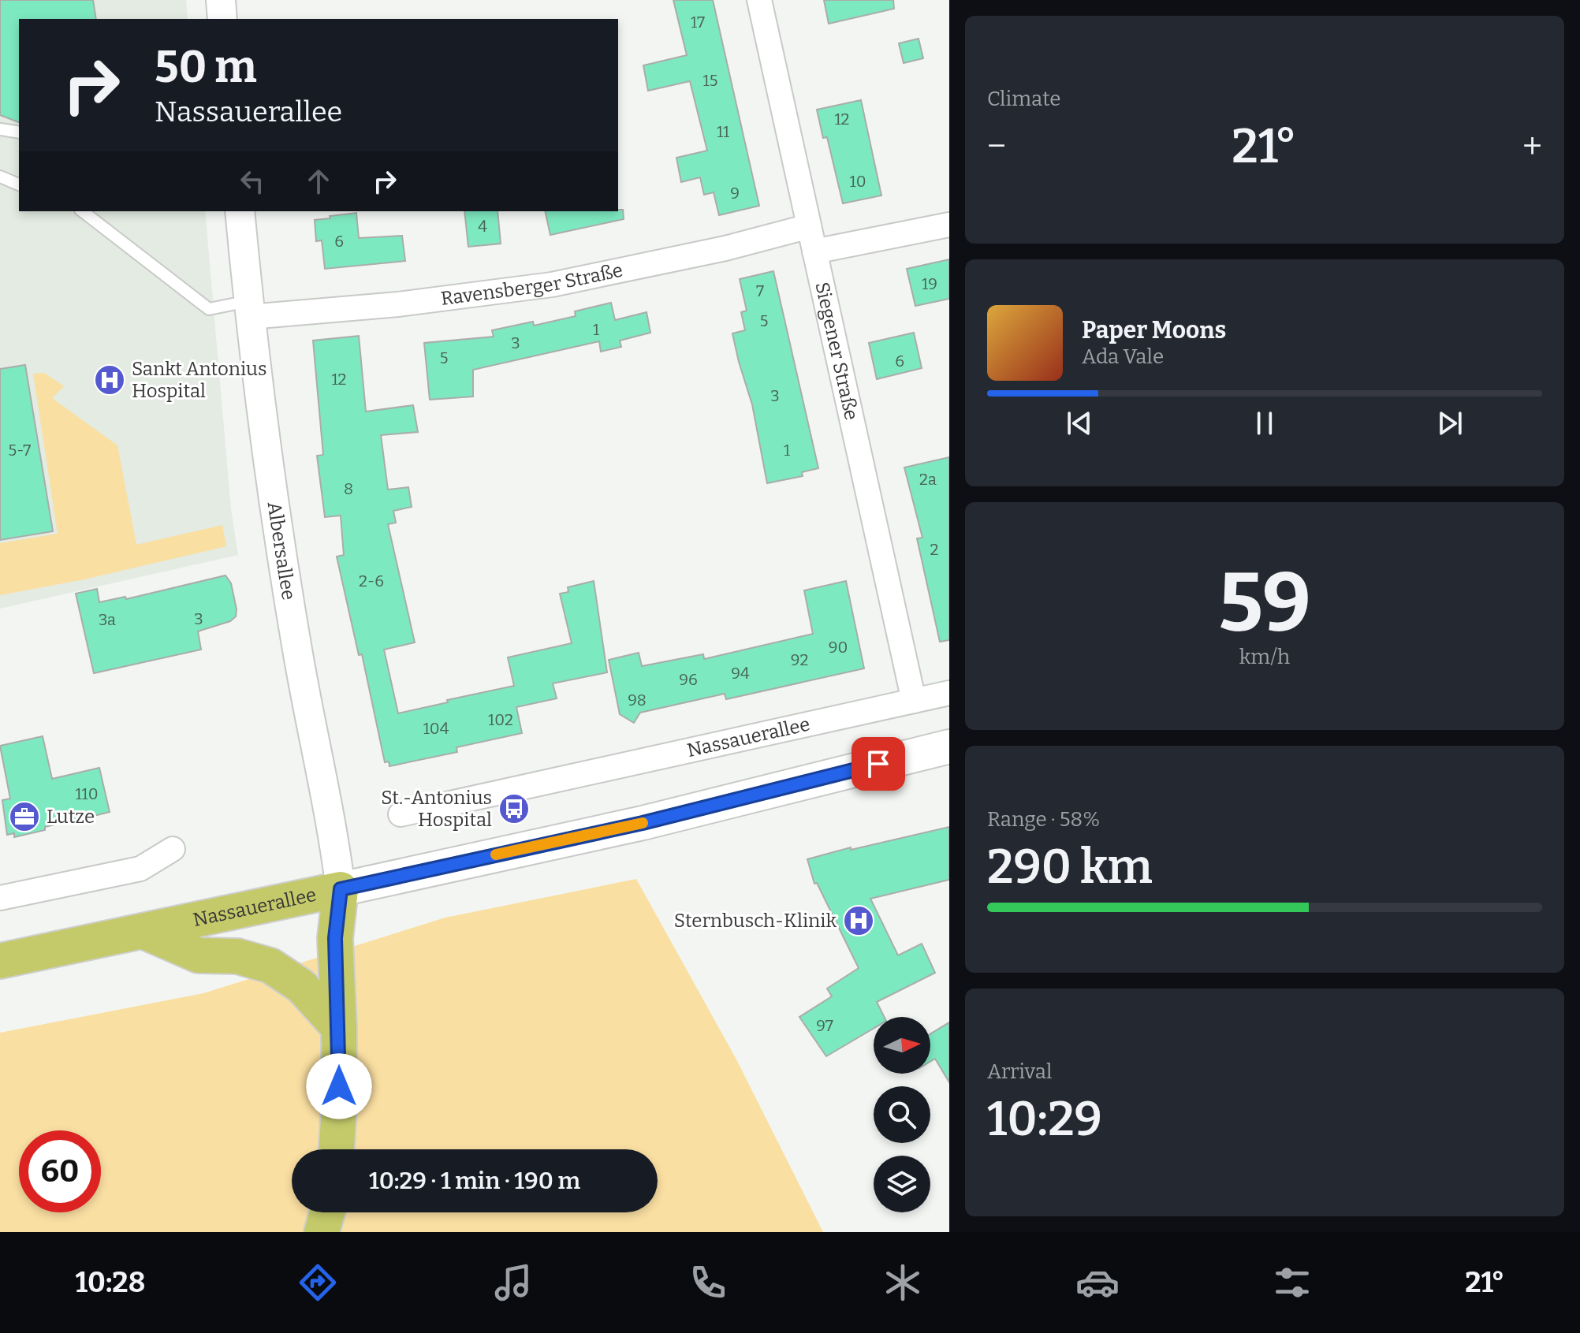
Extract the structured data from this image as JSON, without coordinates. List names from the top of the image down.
{
  "streets": {
    "main road": ["Nassauerallee"],
    "street": ["Ravensberger Straße", "Siegener Straße", "Albersallee"]
  },
  "crossings": [
    ["Ravensberger Straße", "Siegener Straße"],
    ["Ravensberger Straße", "Albersallee"],
    ["Siegener Straße", "Nassauerallee"],
    ["Albersallee", "Nassauerallee"]
  ],
  "places": {
    "hospital": ["Sankt Antonius Hospital", "Sternbusch-Klinik"],
    "bus stop": ["St.-Antonius Hospital"],
    "office": ["Lutze"]
  },
  "house_numbers": [
    "17",
    "15",
    "12",
    "11",
    "10",
    "9",
    "4",
    "6",
    "19",
    "7",
    "5",
    "1",
    "3",
    "5",
    "6",
    "12",
    "3",
    "5-7",
    "1",
    "2a",
    "8",
    "2",
    "2-6",
    "3",
    "3a",
    "90",
    "92",
    "94",
    "96",
    "98",
    "102",
    "104",
    "110",
    "97"
  ],
  "north": "right",
  "page": {
    "tile": [
      "Climate",
      ["59", "km/h"],
      ["Range · 58%", "290 km"],
      ["Arrival", "10:29"]
    ],
    "turn": ["50 m", "Nassauerallee"],
    "heat": ["−", "21°", "+"],
    "song": ["Paper Moons", "Ada Vale"],
    "limit": "60",
    "trip": "10:29 · 1 min · 190 m",
    "tabs": ["10:28", "21°"]
  }
}
